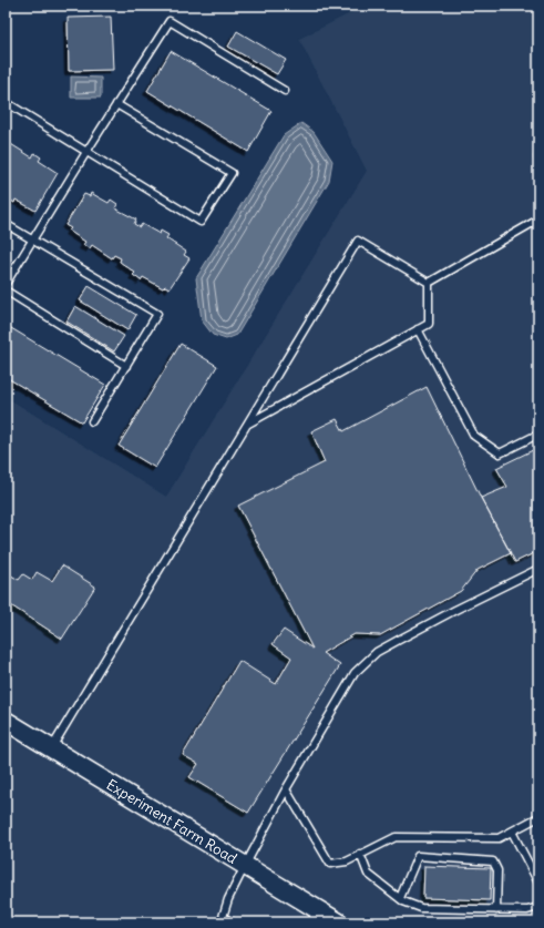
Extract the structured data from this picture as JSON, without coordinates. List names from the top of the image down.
{
  "streets": {
    "street": ["Experiment Farm Road"]
  }
}
